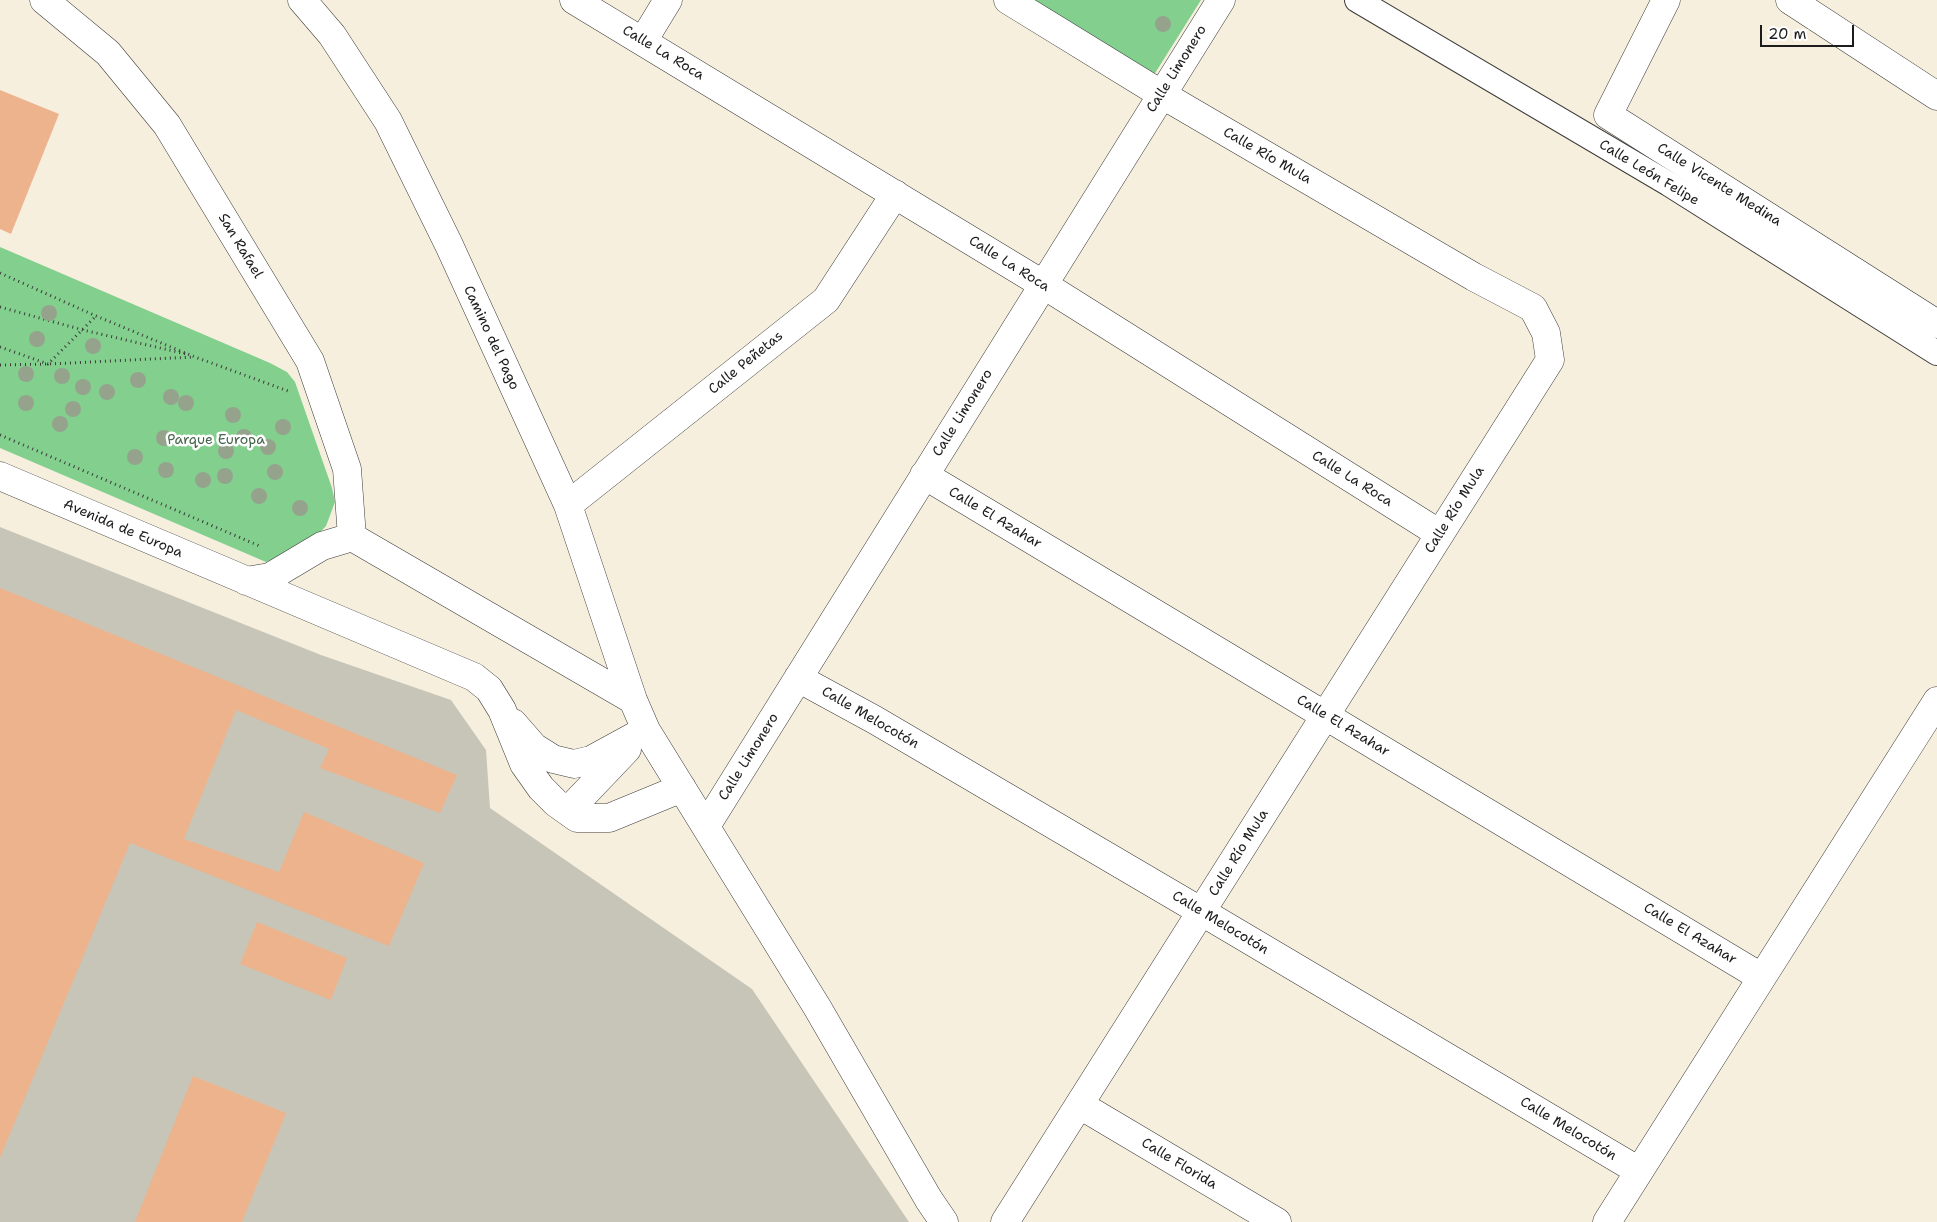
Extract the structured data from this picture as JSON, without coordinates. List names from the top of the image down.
{
  "streets": {
    "street": [
      "Calle La Roca",
      "Calle Limonero",
      "Calle Río Mula",
      "Calle León Felipe",
      "Calle Vicente Medina",
      "San Rafael",
      "Camino del Pago",
      "Calle Peñetas",
      "Calle El Azahar",
      "Avenida de Europa",
      "Calle Melocotón",
      "Calle Florida"
    ]
  },
  "crossings": [
    ["Calle La Roca", "Calle Limonero"],
    ["Calle La Roca", "Calle Río Mula"],
    ["Calle La Roca", "Calle Peñetas"],
    ["Calle Limonero", "Calle Río Mula"],
    ["Calle Limonero", "Camino del Pago"],
    ["Calle Limonero", "Calle El Azahar"],
    ["Calle Limonero", "Calle Melocotón"],
    ["Calle Río Mula", "Calle El Azahar"],
    ["Calle Río Mula", "Calle Melocotón"],
    ["Calle Río Mula", "Calle Florida"],
    ["Camino del Pago", "Calle Peñetas"]
  ],
  "parks": ["Parque Europa"],
  "scale_bar": "20 m"
}
